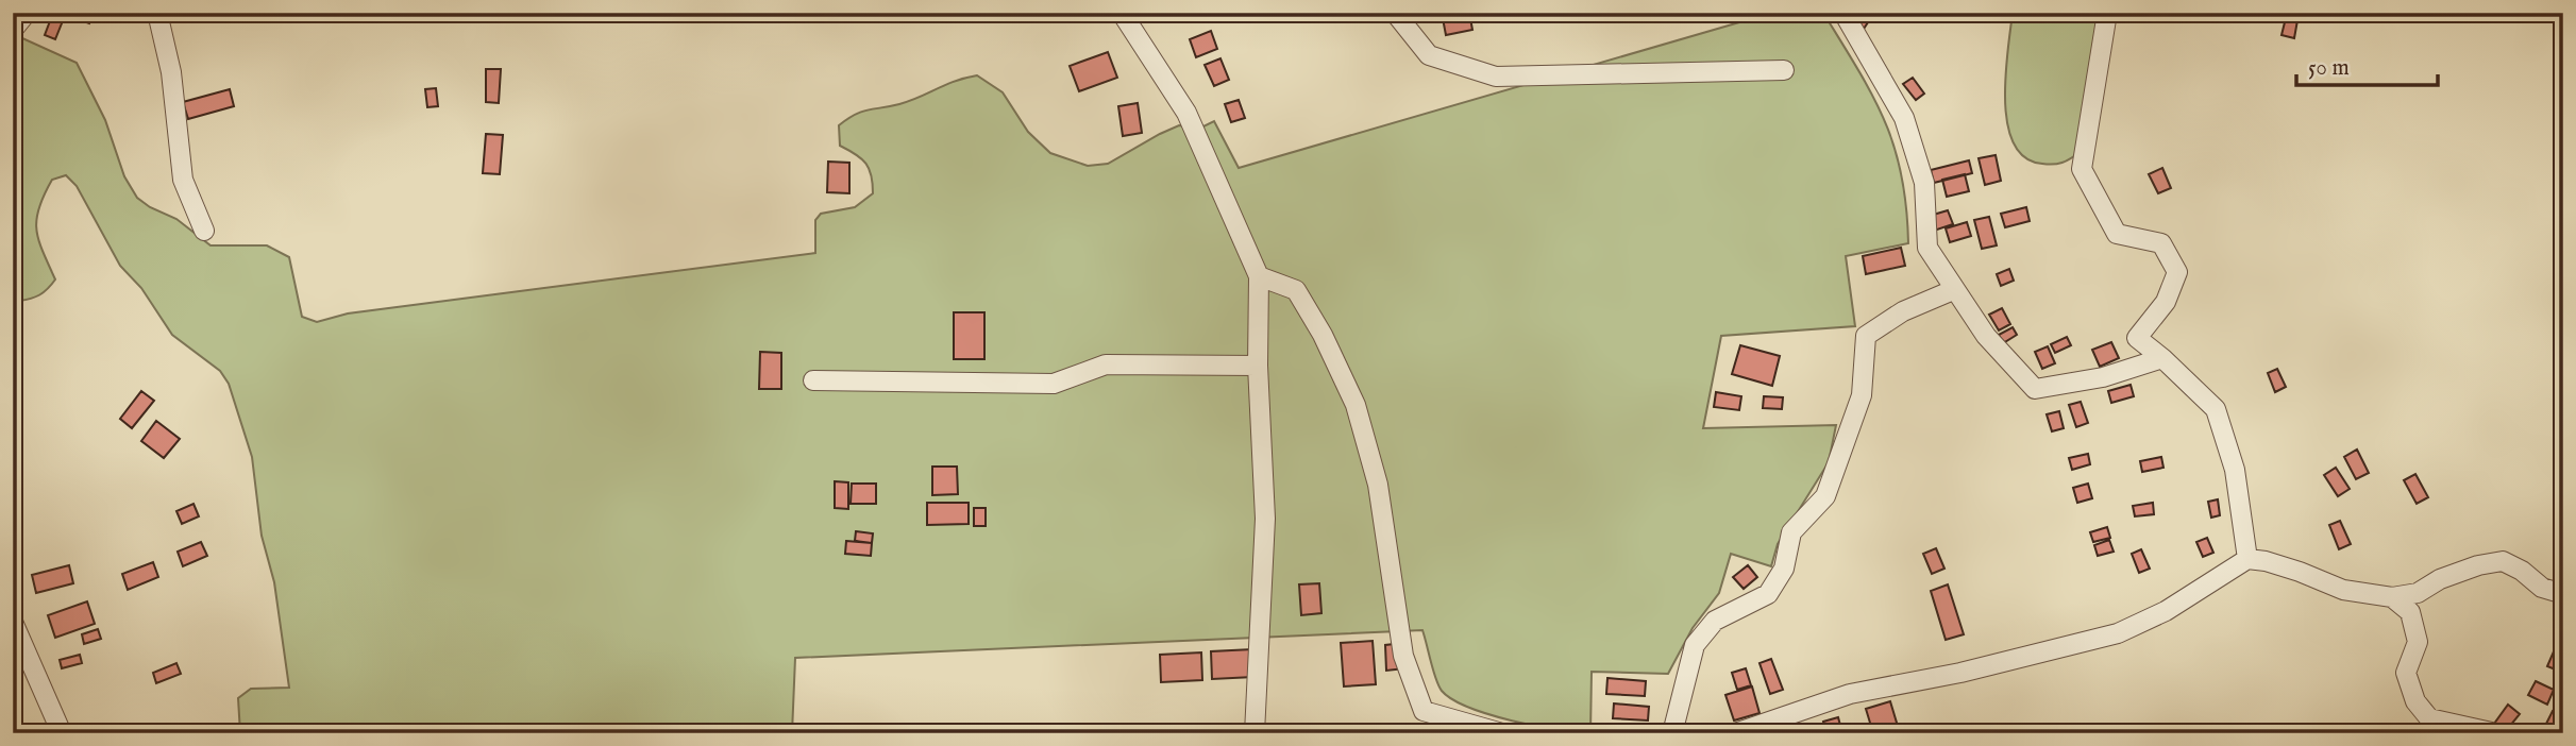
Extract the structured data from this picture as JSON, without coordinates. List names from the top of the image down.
{
  "scale_bar": "50 m"
}
